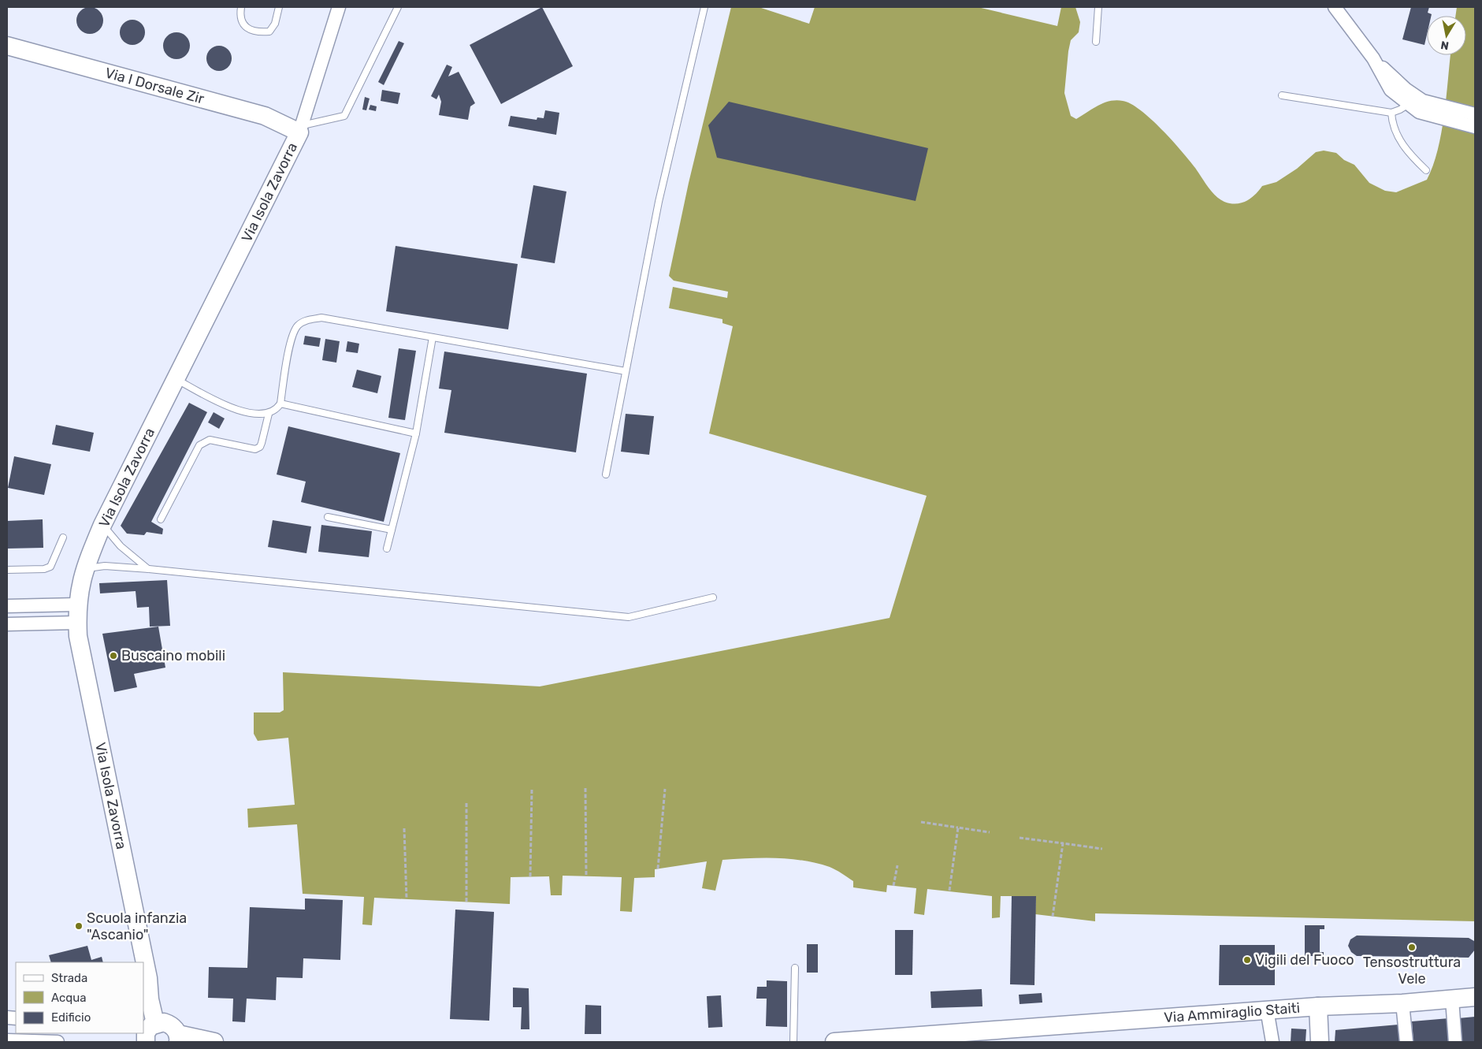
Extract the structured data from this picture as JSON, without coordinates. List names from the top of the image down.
{
  "streets": {
    "main road": ["Via I Dorsale Zir", "Via Isola Zavorra", "Via Ammiraglio Staiti"]
  },
  "crossings": [
    ["Via I Dorsale Zir", "Via Isola Zavorra"]
  ],
  "places": [
    "Buscaino mobili",
    "Scuola infanzia \"Ascanio\"",
    "Tensostruttura Vele",
    "Vigili del Fuoco"
  ],
  "legend": ["Strada", "Acqua", "Edificio"],
  "north": "bottom"
}
